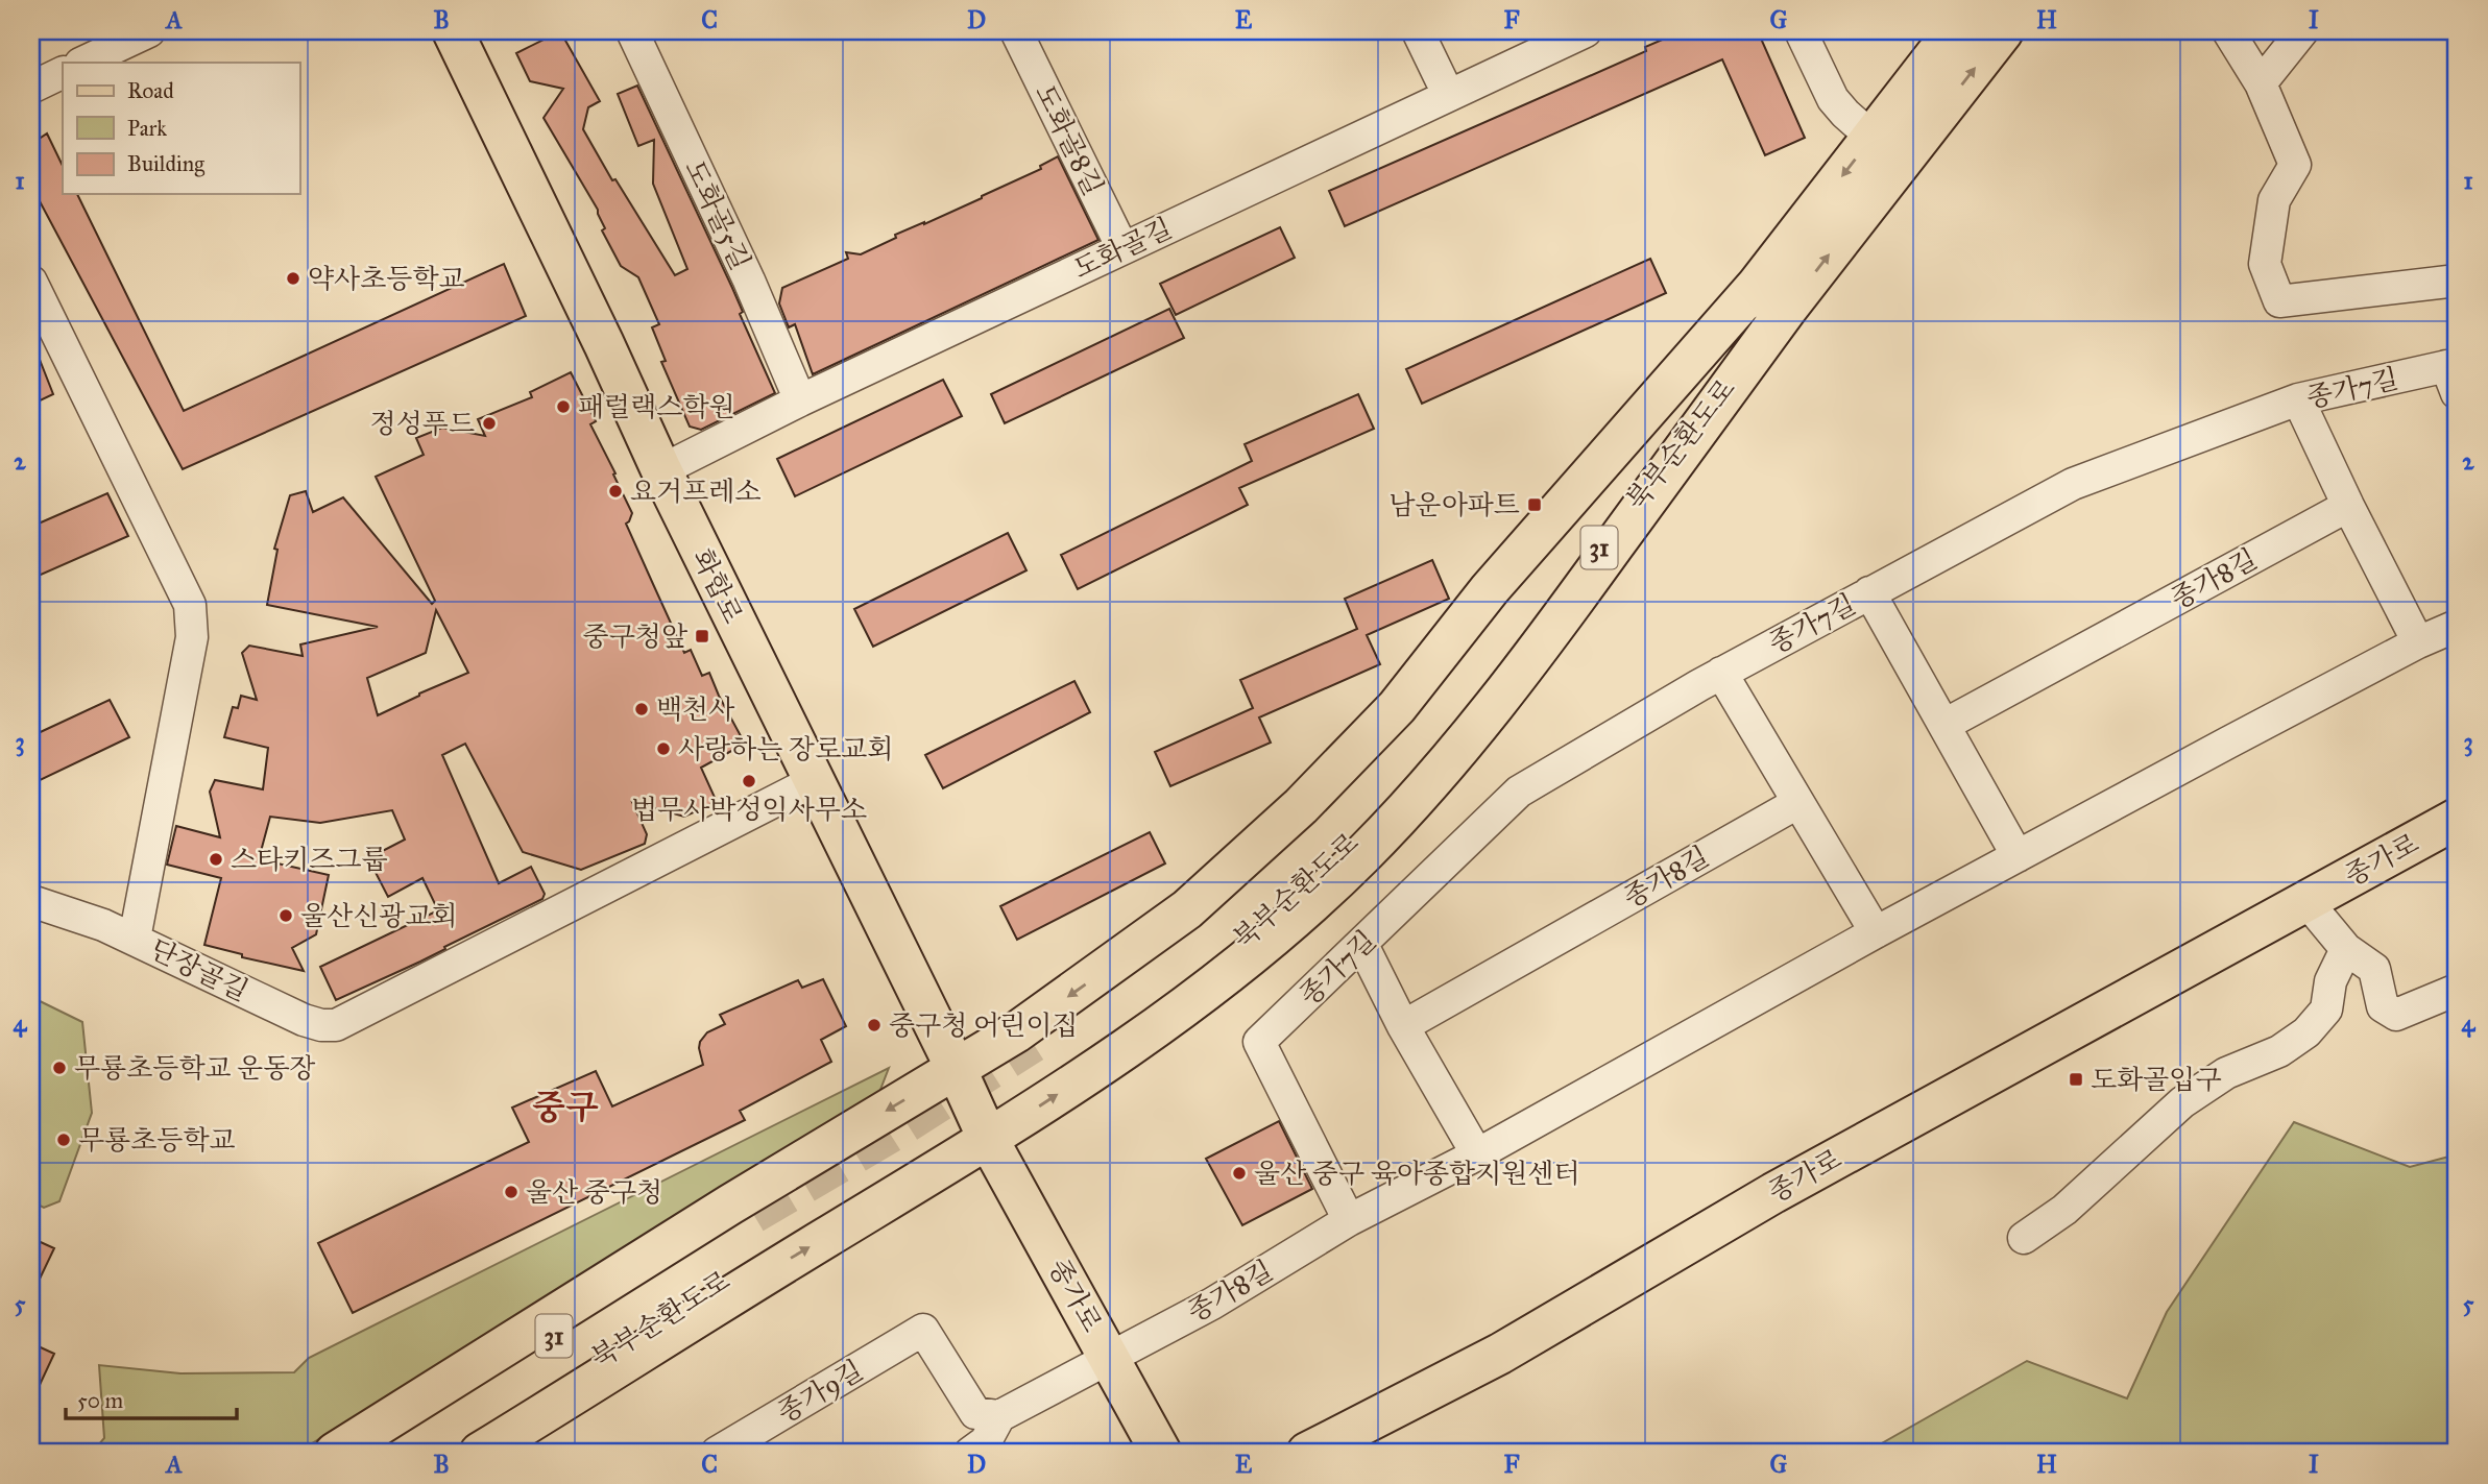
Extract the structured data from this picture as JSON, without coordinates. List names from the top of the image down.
{
  "streets": {
    "main road": [
      "북부순환도로",
      "31",
      "화합로",
      "종가로"
    ],
    "street": [
      "도화골8길",
      "도화골5길",
      "도화골길",
      "종가7길",
      "종가8길",
      "단장골길",
      "종가9길"
    ]
  },
  "crossings": [
    ["도화골8길", "도화골길"],
    ["도화골5길", "도화골길"],
    ["도화골길", "화합로"],
    ["종가7길", "종가8길"],
    ["종가8길", "종가로"],
    ["종가8길", "종가9길"],
    ["화합로", "종가로"],
    ["화합로", "단장골길"]
  ],
  "districts": ["중구"],
  "places": {
    "other": [
      "약사초등학교",
      "패럴랙스학원",
      "정성푸드",
      "요거프레소",
      "백천사",
      "사랑하는 장로교회",
      "법무사박성익사무소",
      "스타키즈그룹",
      "울산신광교회",
      "중구청 어린이집",
      "무룡초등학교 운동장",
      "무룡초등학교",
      "울산 중구 육아종합지원센터",
      "울산 중구청"
    ],
    "transit": ["남운아파트", "중구청앞", "도화골입구"]
  },
  "legend": ["Road", "Park", "Building"],
  "scale_bar": "50 m",
  "grid": {
    "columns": [
      "A",
      "B",
      "C",
      "D",
      "E",
      "F",
      "G",
      "H",
      "I"
    ],
    "rows": [
      "1",
      "2",
      "3",
      "4",
      "5"
    ]
  }
}
